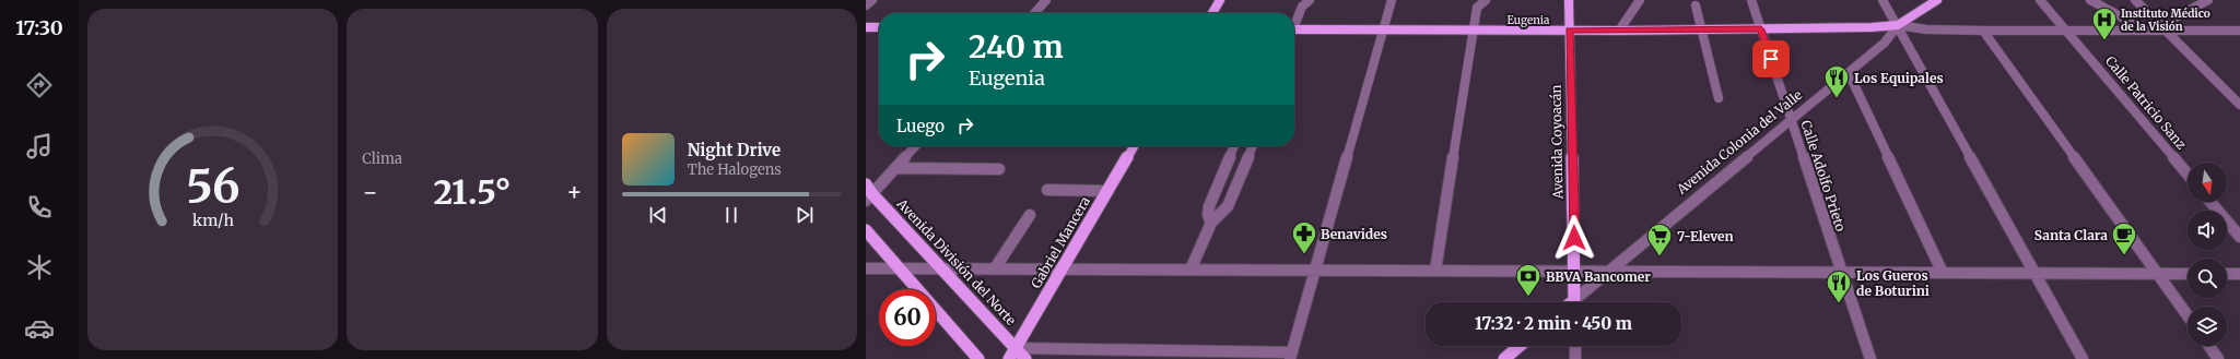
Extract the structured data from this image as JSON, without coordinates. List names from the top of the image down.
{
  "streets": {
    "main road": [
      "Eugenia",
      "Avenida Coyoacán",
      "Avenida Colonia del Valle",
      "Gabriel Mancera",
      "Avenida División del Norte"
    ],
    "street": ["Calle Patricio Sanz", "Calle Adolfo Prieto"]
  },
  "crossings": [
    ["Eugenia", "Avenida Coyoacán"],
    ["Eugenia", "Avenida Colonia del Valle"],
    ["Eugenia", "Calle Adolfo Prieto"],
    ["Avenida Colonia del Valle", "Calle Adolfo Prieto"],
    ["Gabriel Mancera", "Avenida División del Norte"]
  ],
  "places": {
    "hospital": ["Instituto Médico de la Visión"],
    "restaurant": ["Los Equipales", "Los Gueros de Boturini"],
    "pharmacy": ["Benavides"],
    "cafe": ["Santa Clara"],
    "supermarket": ["7-Eleven"],
    "bank": ["BBVA Bancomer"]
  },
  "north": "bottom",
  "page": {
    "tabs": "17:30",
    "tile": "Clima",
    "turn": ["240 m", "Eugenia"],
    "then": "Luego",
    "song": ["Night Drive", "The Halogens"],
    "heat": ["−", "21.5°", "+"],
    "limit": "60",
    "trip": "17:32 · 2 min · 450 m",
    "gauge": ["56", "km/h"]
  }
}
